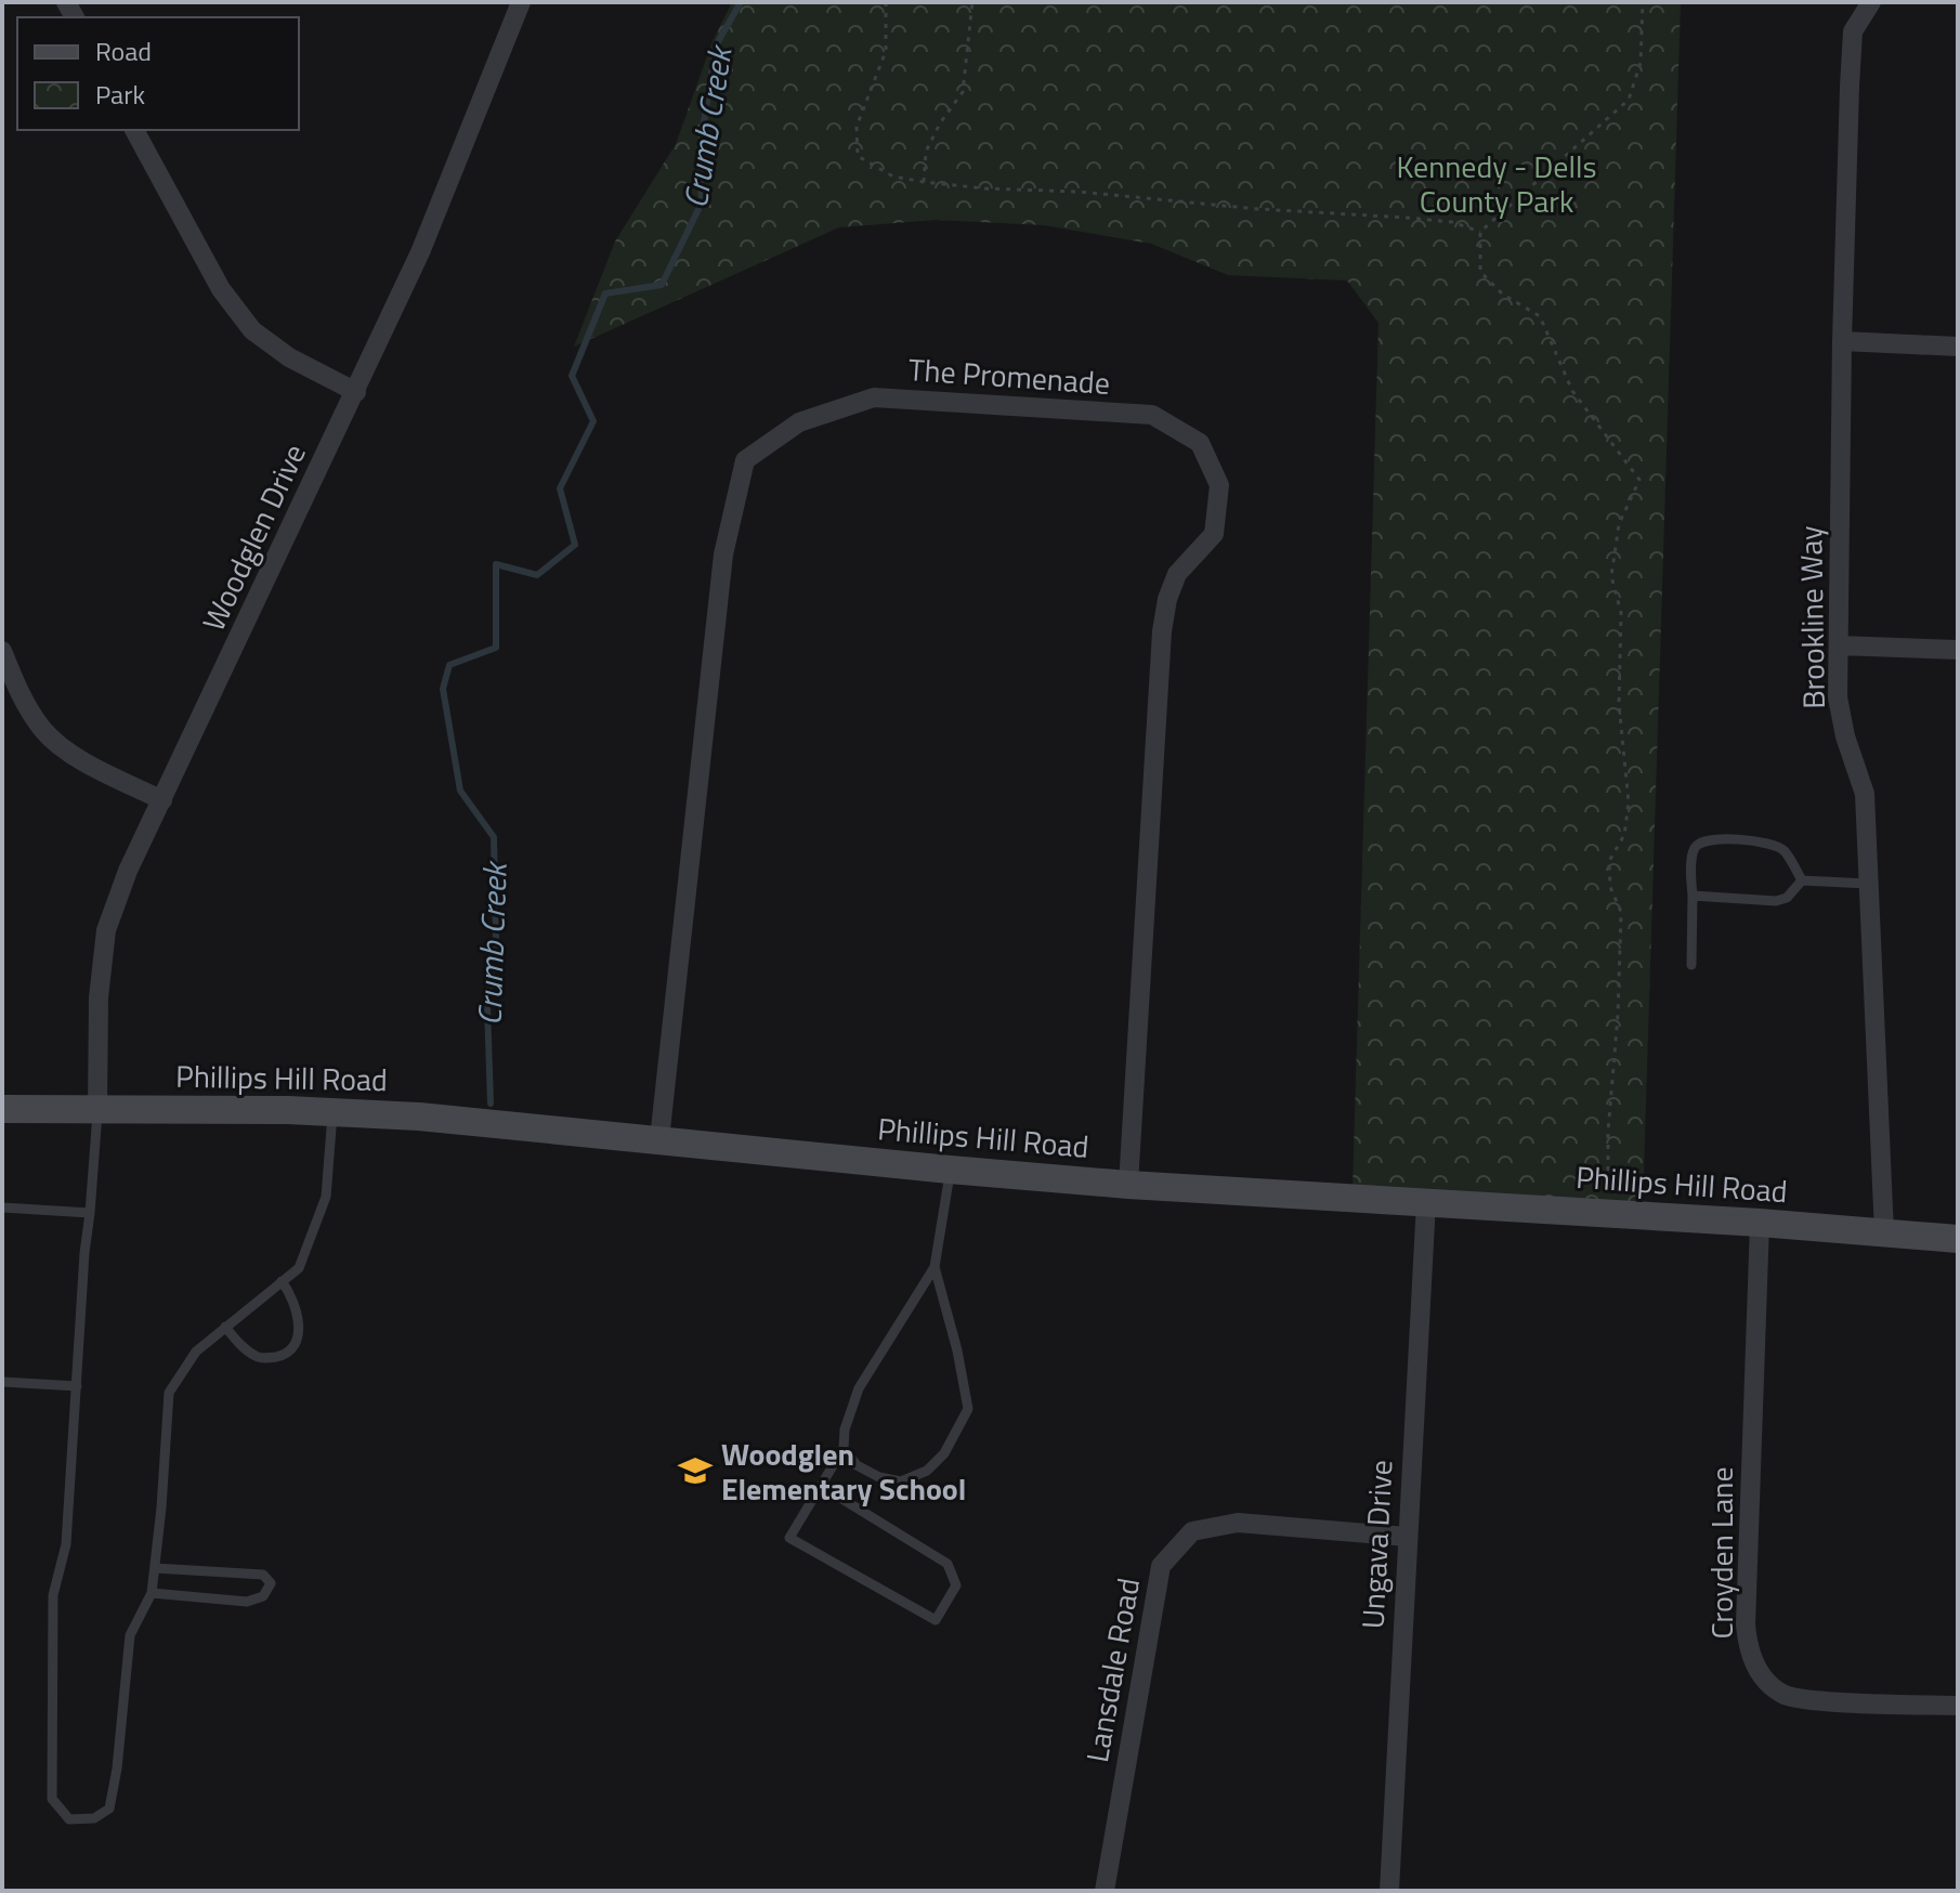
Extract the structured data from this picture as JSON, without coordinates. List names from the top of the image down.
{
  "streets": {
    "street": [
      "The Promenade",
      "Woodglen Drive",
      "Brookline Way",
      "Phillips Hill Road",
      "Ungava Drive",
      "Croyden Lane",
      "Lansdale Road"
    ]
  },
  "crossings": [
    ["The Promenade", "Phillips Hill Road"],
    ["Woodglen Drive", "Phillips Hill Road"],
    ["Brookline Way", "Phillips Hill Road"],
    ["Phillips Hill Road", "Ungava Drive"],
    ["Phillips Hill Road", "Croyden Lane"],
    ["Ungava Drive", "Lansdale Road"]
  ],
  "water": ["Crumb Creek"],
  "parks": ["Kennedy - Dells County Park"],
  "places": {
    "school or university": ["Woodglen Elementary School"]
  },
  "legend": ["Road", "Park"]
}
